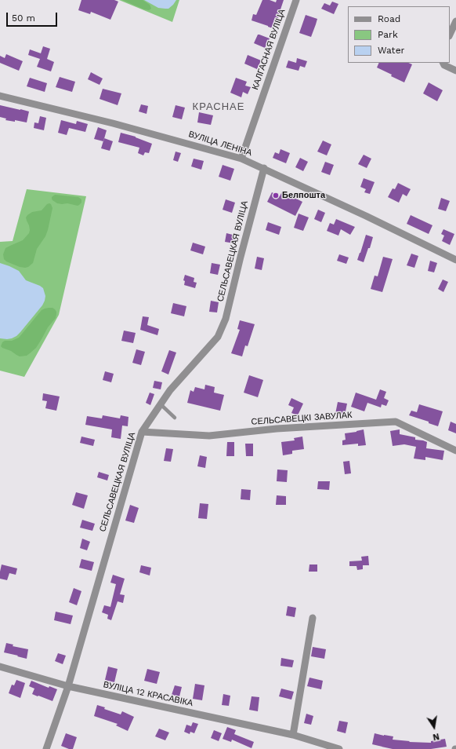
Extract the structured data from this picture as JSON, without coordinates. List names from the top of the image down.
{
  "streets": {
    "street": [
      "КАЛГАСНАЯ ВУЛІЦА",
      "ВУЛІЦА ЛЕНІНА",
      "СЕЛЬСАВЕЦКАЯ ВУЛІЦА",
      "СЕЛЬСАВЕЦКІ ЗАВУЛАК",
      "ВУЛІЦА 12 КРАСАВІКА"
    ]
  },
  "crossings": [
    ["КАЛГАСНАЯ ВУЛІЦА", "ВУЛІЦА ЛЕНІНА"],
    ["ВУЛІЦА ЛЕНІНА", "СЕЛЬСАВЕЦКАЯ ВУЛІЦА"],
    ["СЕЛЬСАВЕЦКАЯ ВУЛІЦА", "СЕЛЬСАВЕЦКІ ЗАВУЛАК"],
    ["СЕЛЬСАВЕЦКАЯ ВУЛІЦА", "ВУЛІЦА 12 КРАСАВІКА"]
  ],
  "districts": ["КРАСНАЕ"],
  "places": ["Белпошта"],
  "legend": ["Road", "Park", "Water"],
  "scale_bar": "50 m",
  "north": "bottom"
}
